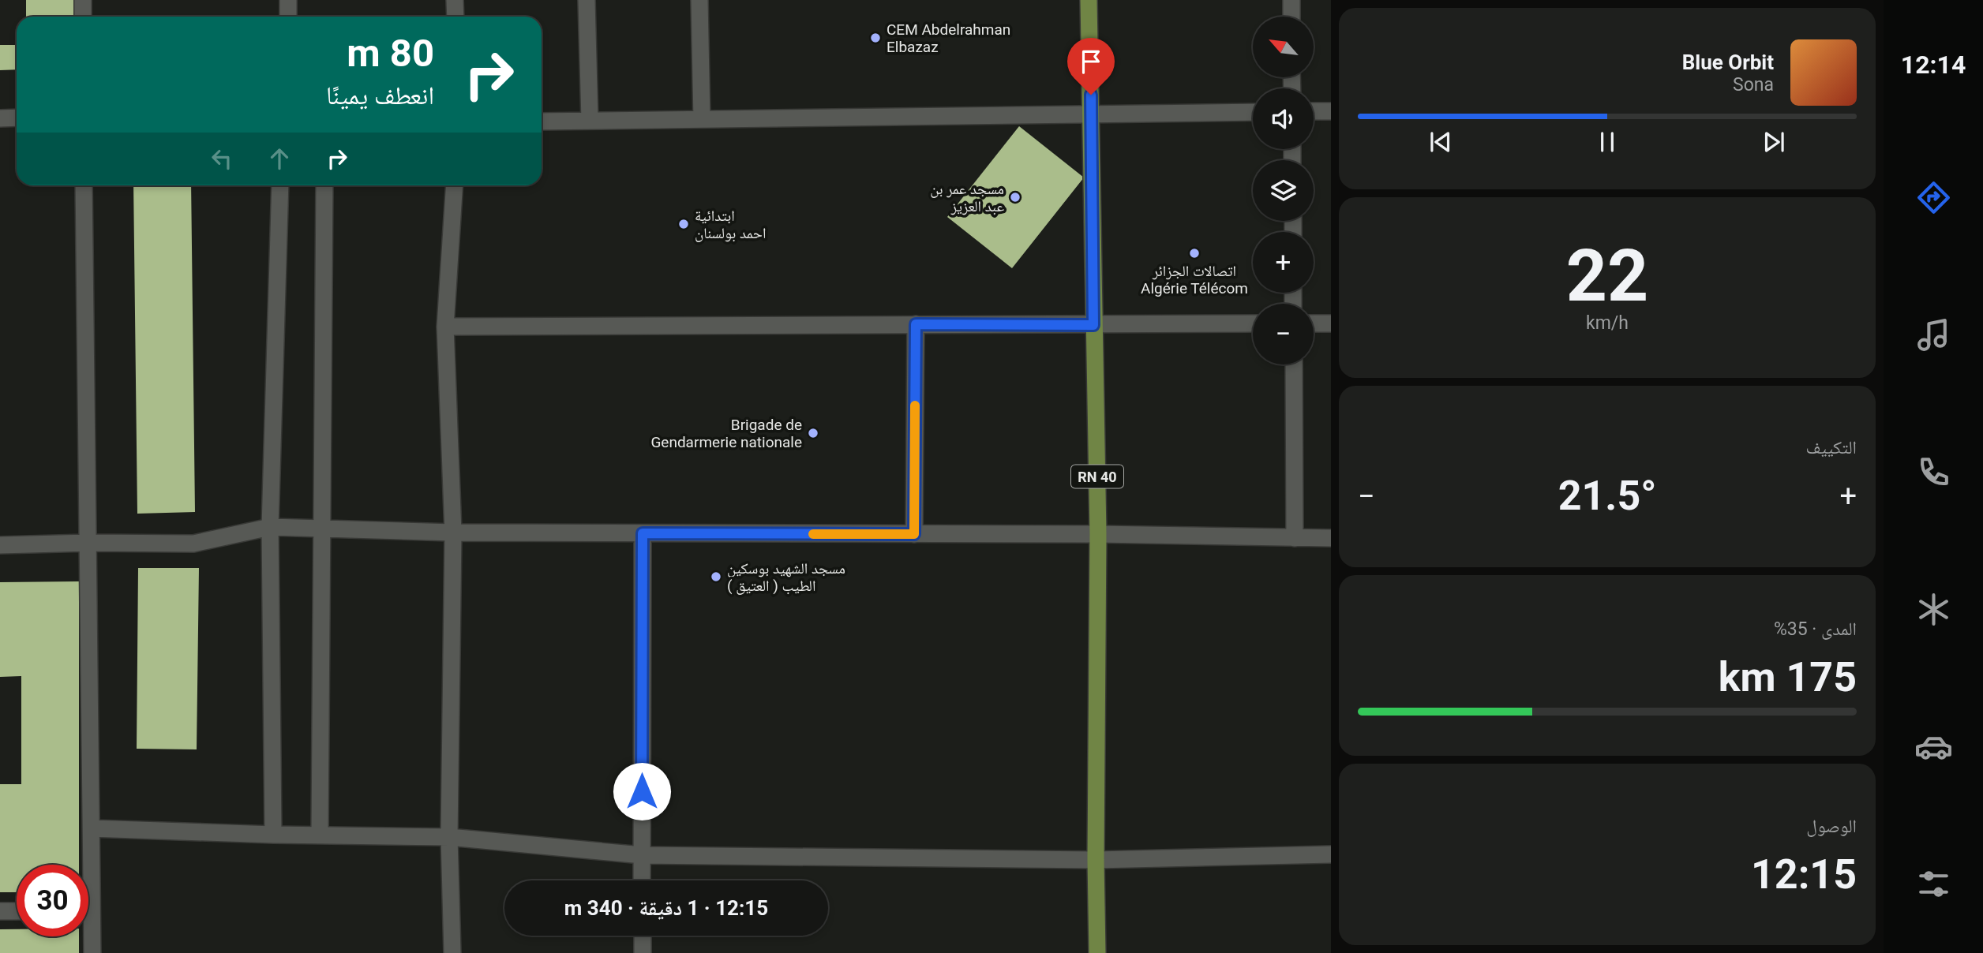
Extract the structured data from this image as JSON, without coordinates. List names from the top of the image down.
{
  "streets": {
    "main road": ["RN 40"]
  },
  "places": [
    "CEM Abdelrahman Elbazaz",
    "مسجد عمر بن عبد العزيز",
    "ابتدائية احمد بولسنان",
    "اتصالات الجزائر Algérie Télécom",
    "Brigade de Gendarmerie nationale",
    "مسجد الشهيد بوسكين الطيب ( العتيق )"
  ],
  "north": "top left",
  "page": {
    "tabs": "12:14",
    "map_buttons": ["+", "−"],
    "turn": ["80 m", "انعطف يمينًا"],
    "song": ["Blue Orbit", "Sona"],
    "tile": [
      ["22", "km/h"],
      "التكييف",
      ["المدى · 35%", "175 km"],
      ["الوصول", "12:15"]
    ],
    "heat": ["−", "21.5°", "+"],
    "limit": "30",
    "trip": "12:15 · 1 دقيقة · 340 m"
  }
}
